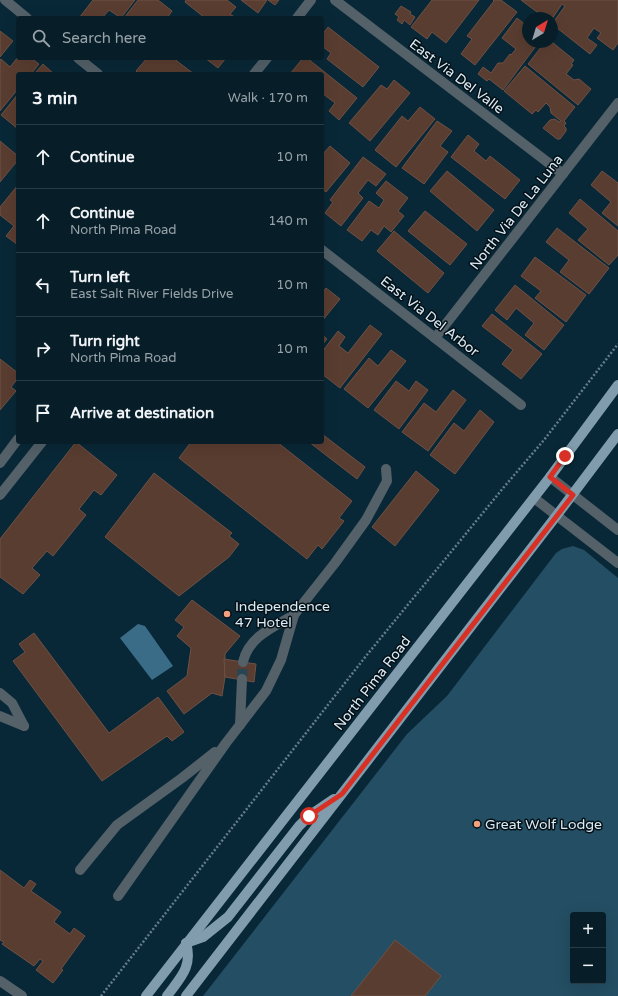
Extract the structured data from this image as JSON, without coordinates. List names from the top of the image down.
{
  "streets": {
    "main road": ["North Pima Road"],
    "street": ["East Via Del Valle", "North Via De La Luna", "East Via Del Arbor"]
  },
  "crossings": [
    ["East Via Del Valle", "North Via De La Luna"],
    ["North Via De La Luna", "East Via Del Arbor"]
  ],
  "places": ["Independence 47 Hotel", "Great Wolf Lodge"],
  "north": "top right",
  "page": {
    "search": "Search here",
    "heading": ["3 min", "Walk · 170 m"],
    "list": [
      ["Continue", "10 m"],
      ["Continue", "North Pima Road", "140 m"],
      ["Turn left", "East Salt River Fields Drive", "10 m"],
      ["Turn right", "North Pima Road", "10 m"],
      "Arrive at destination"
    ],
    "map_buttons": ["+", "−"]
  }
}
